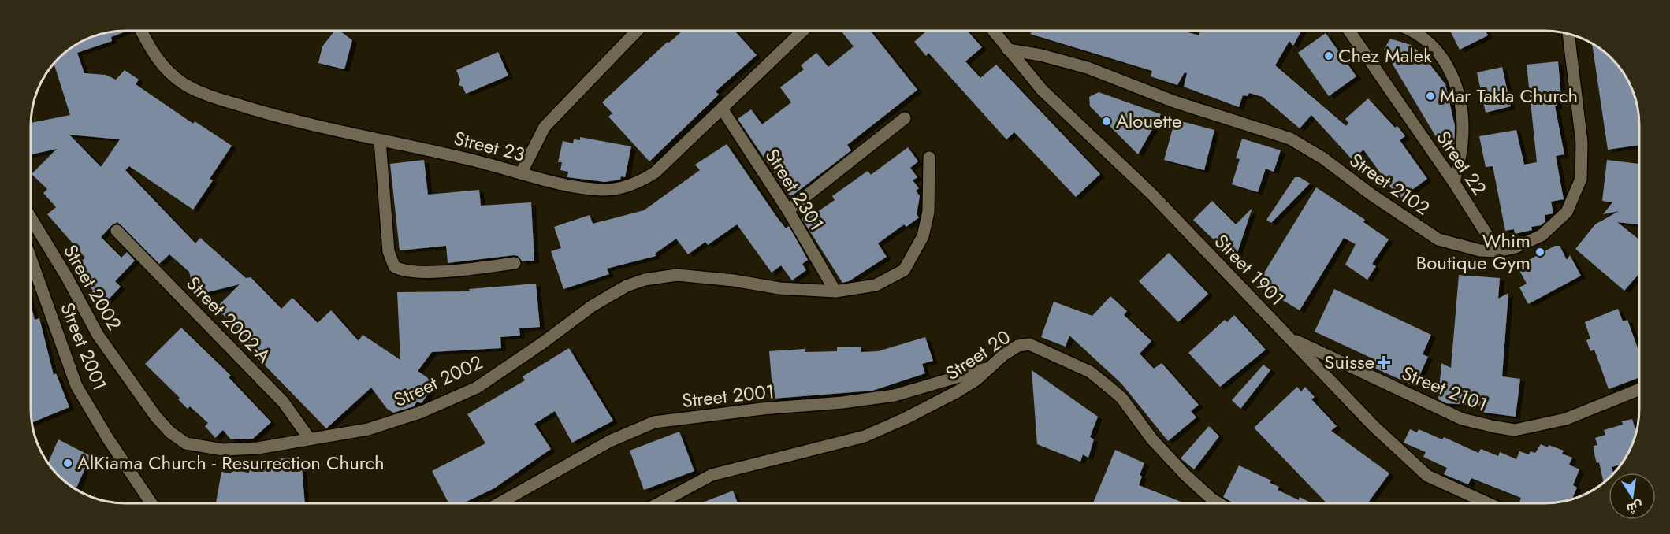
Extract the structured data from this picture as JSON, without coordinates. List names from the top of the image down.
{
  "streets": {
    "street": [
      "Street 23",
      "Street 22",
      "Street 2102",
      "Street 2301",
      "Street 1901",
      "Street 2002",
      "Street 2002-A",
      "Street 2001",
      "Street 20",
      "Street 2101"
    ]
  },
  "crossings": [
    ["Street 23", "Street 2301"],
    ["Street 22", "Street 2102"],
    ["Street 2102", "Street 1901"],
    ["Street 2301", "Street 2002"],
    ["Street 1901", "Street 2101"],
    ["Street 2002", "Street 2002-A"],
    ["Street 2001", "Street 20"]
  ],
  "places": {
    "other": [
      "Chez Malek",
      "Mar Takla Church",
      "Alouette",
      "Whim Boutique Gym",
      "AlKiama Church - Resurrection Church"
    ],
    "health": ["Suisse"]
  },
  "north": "bottom"
}
